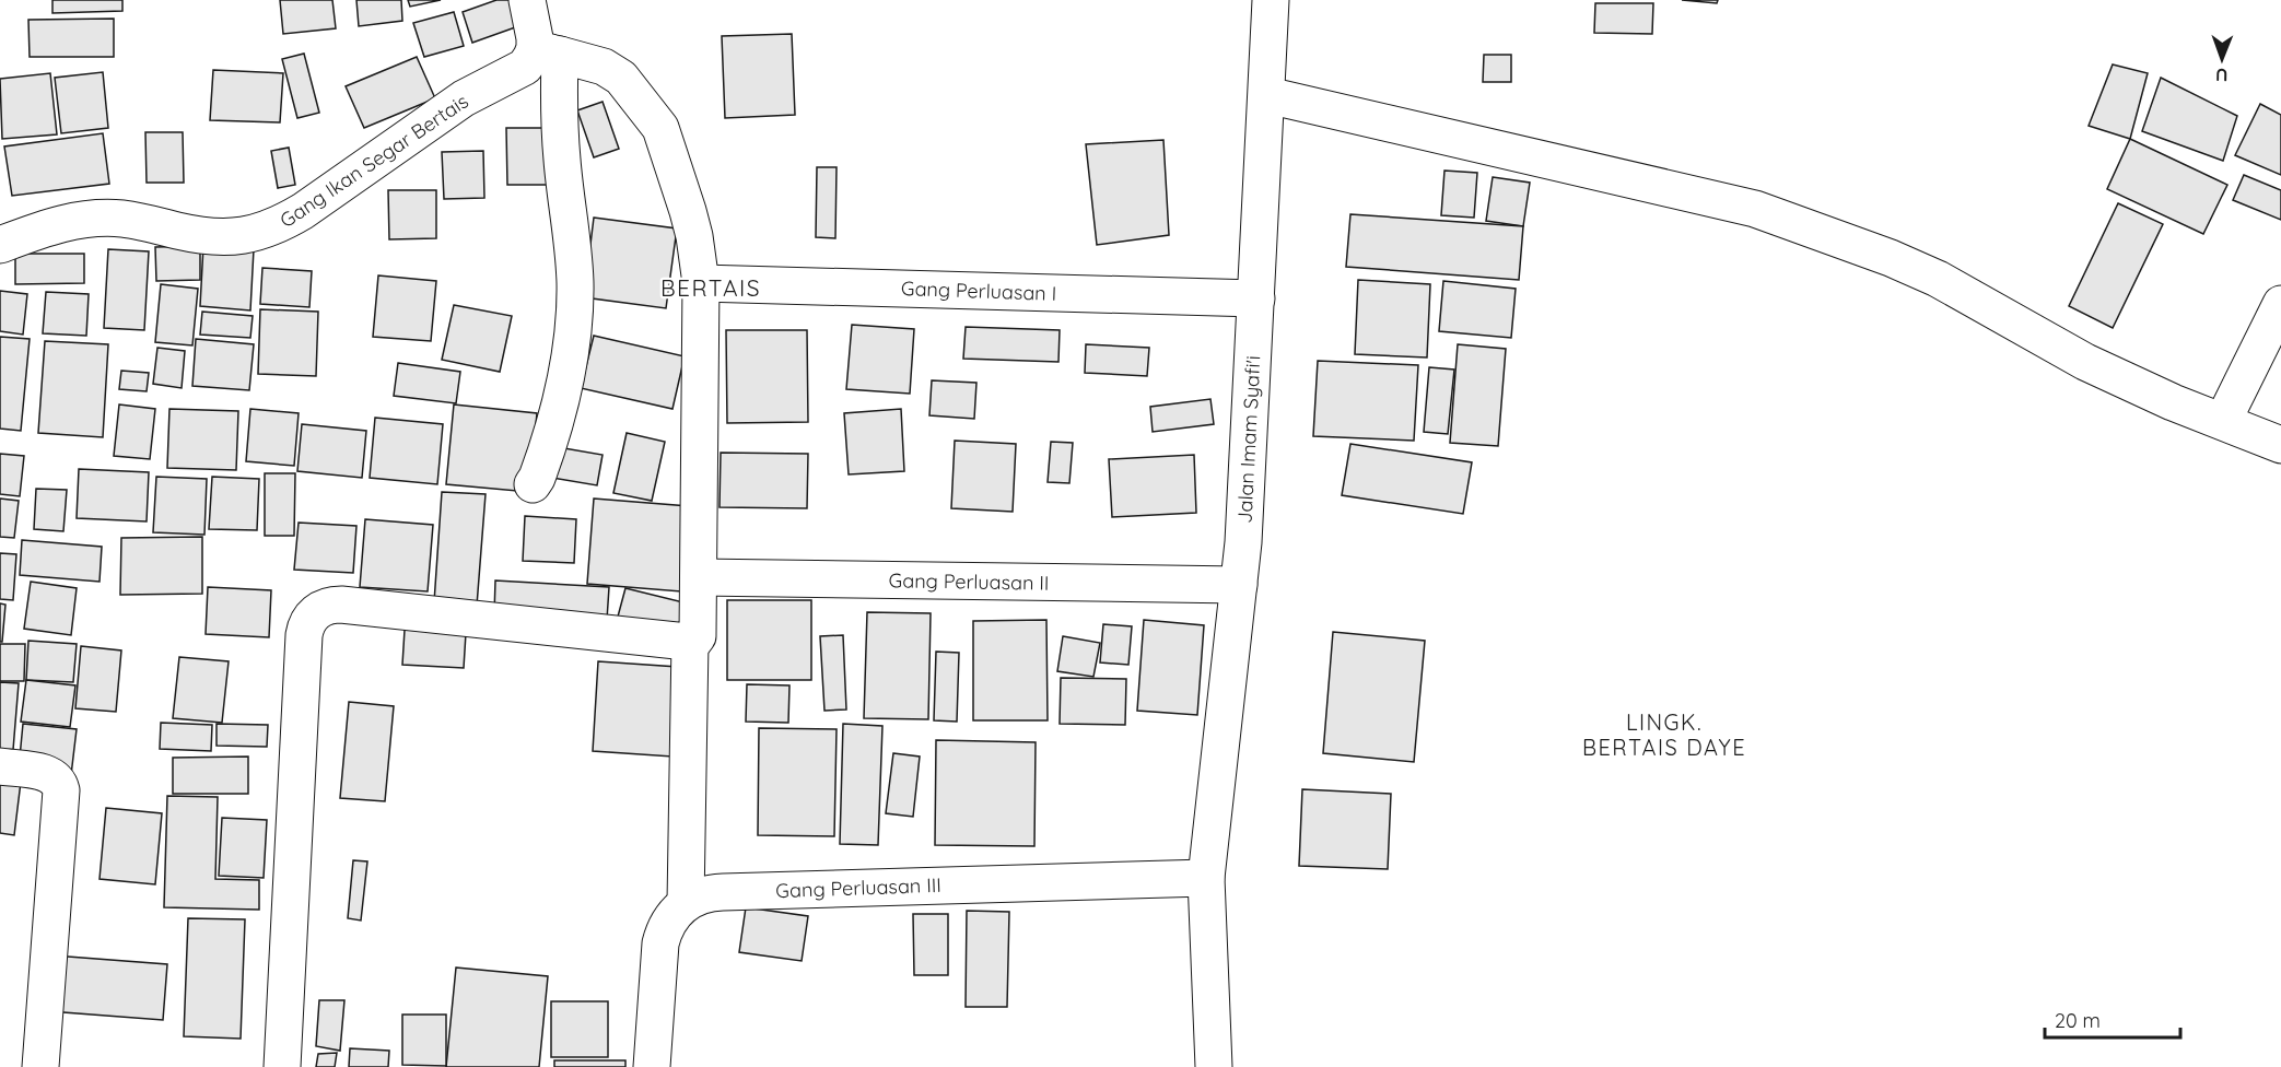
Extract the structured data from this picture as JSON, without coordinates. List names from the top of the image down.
{
  "streets": {
    "street": [
      "Gang Ikan Segar Bertais",
      "Gang Perluasan I",
      "Jalan Imam Syafi'i",
      "Gang Perluasan II",
      "Gang Perluasan III"
    ]
  },
  "crossings": [
    ["Gang Perluasan I", "Jalan Imam Syafi'i"],
    ["Jalan Imam Syafi'i", "Gang Perluasan II"],
    ["Jalan Imam Syafi'i", "Gang Perluasan III"]
  ],
  "districts": ["BERTAIS", "LINGK. BERTAIS DAYE"],
  "scale_bar": "20 m",
  "north": "bottom"
}
